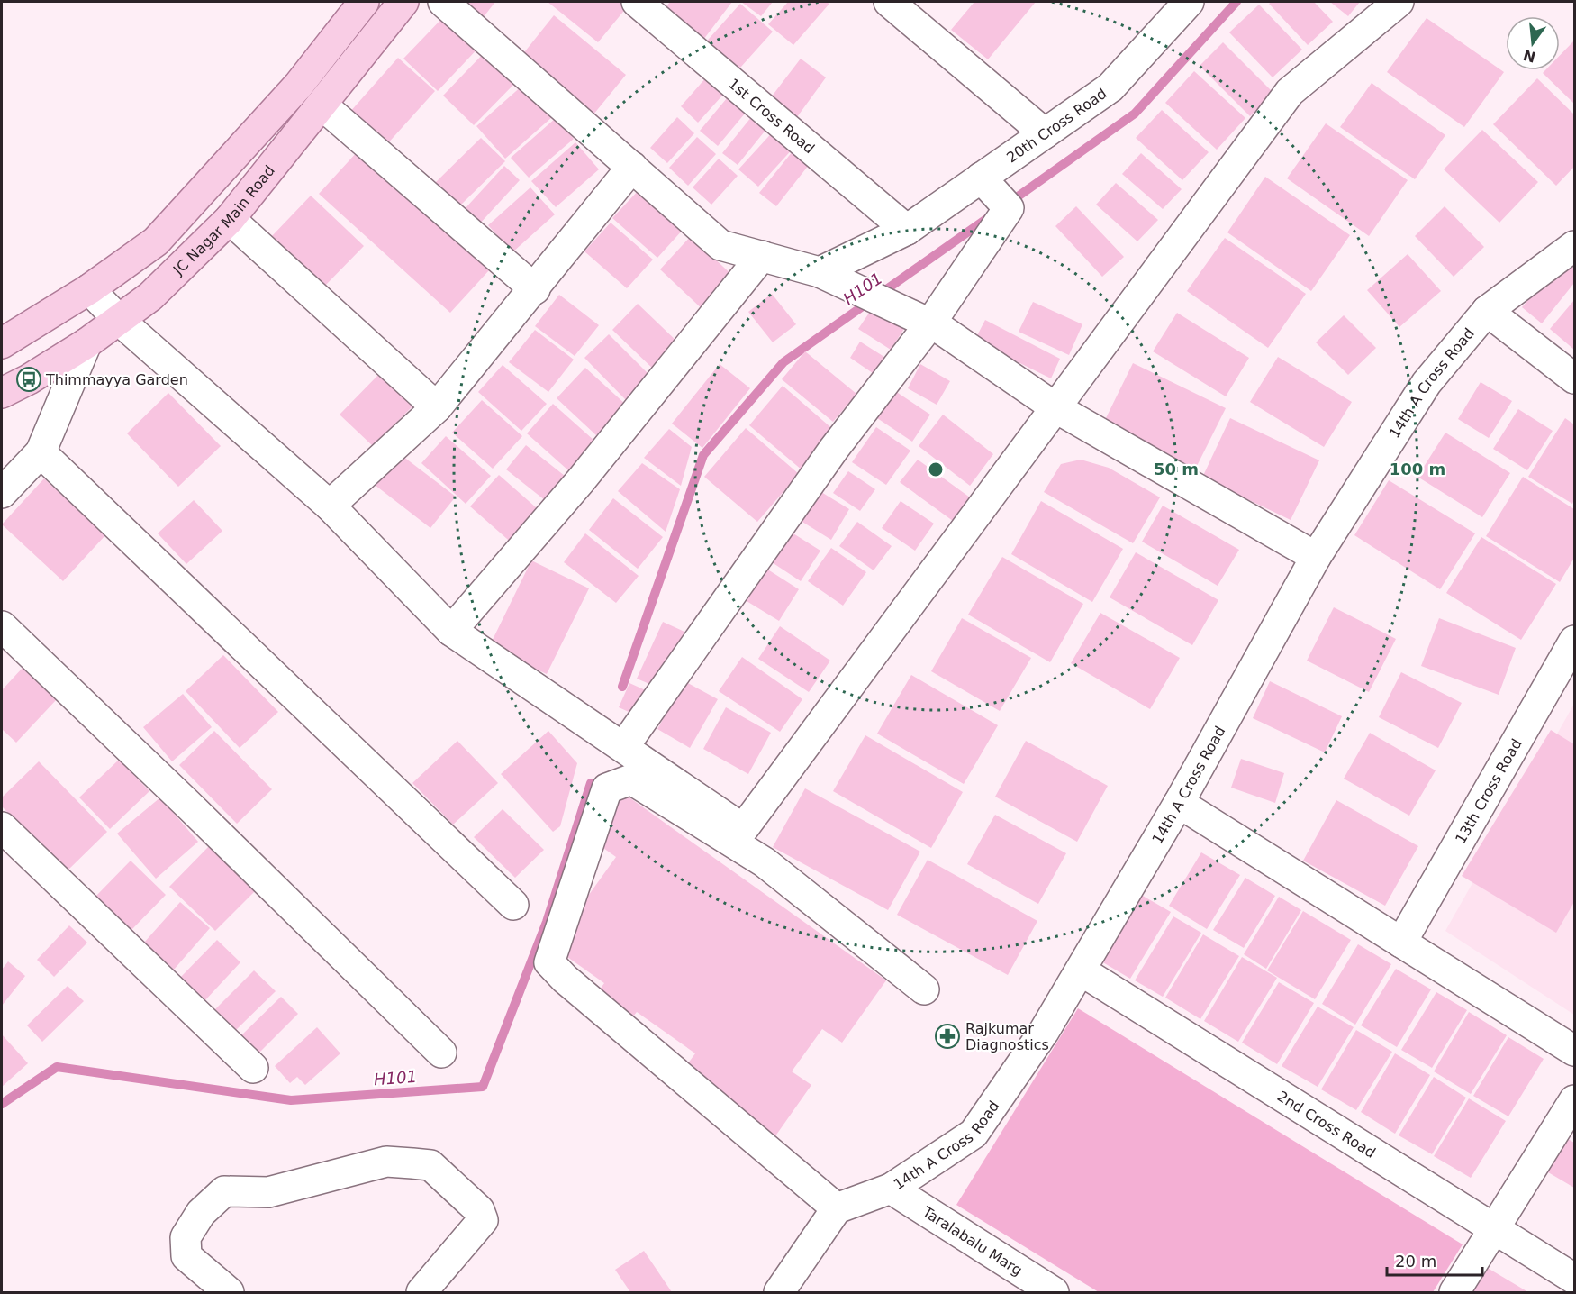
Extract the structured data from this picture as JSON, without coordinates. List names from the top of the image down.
{
  "streets": {
    "main road": ["JC Nagar Main Road"],
    "street": [
      "1st Cross Road",
      "20th Cross Road",
      "14th A Cross Road",
      "13th Cross Road",
      "2nd Cross Road",
      "Taralabalu Marg"
    ]
  },
  "crossings": [
    ["1st Cross Road", "20th Cross Road"],
    ["14th A Cross Road", "2nd Cross Road"],
    ["14th A Cross Road", "Taralabalu Marg"]
  ],
  "water": ["H101"],
  "places": {
    "bus stop": ["Thimmayya Garden"],
    "pharmacy": ["Rajkumar Diagnostics"]
  },
  "scale_bar": "20 m",
  "north": "bottom",
  "rings": ["50 m", "100 m"]
}
